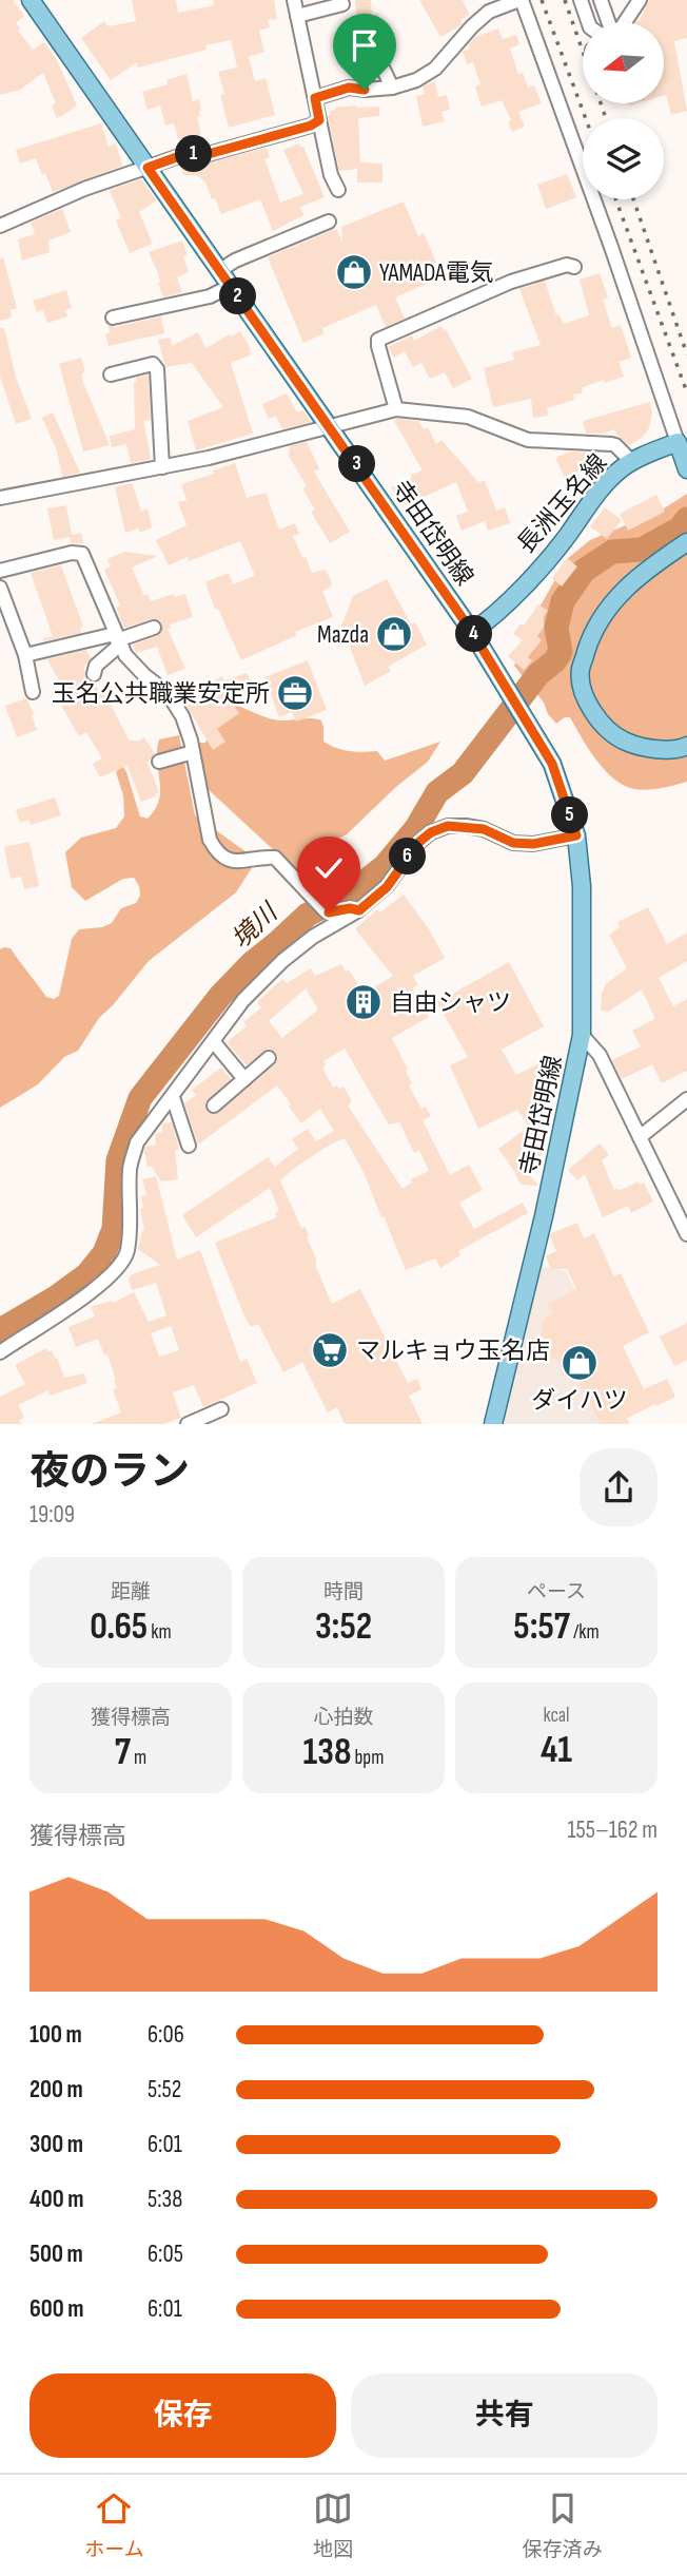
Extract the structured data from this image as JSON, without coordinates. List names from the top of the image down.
{
  "streets": {
    "main road": ["長洲玉名線", "寺田岱明線"]
  },
  "crossings": [
    ["長洲玉名線", "寺田岱明線"]
  ],
  "water": ["境川"],
  "places": {
    "shop": ["YAMADA電気", "Mazda", "ダイハツ"],
    "office": ["玉名公共職業安定所"],
    "building": ["自由シャツ"],
    "supermarket": ["マルキョウ玉名店"]
  },
  "north": "left",
  "page": {
    "pins": [
      "1",
      "2",
      "3",
      "4",
      "5",
      "6"
    ],
    "heading": ["夜のラン", "19:09"],
    "stats": [
      ["距離", "0.65 km"],
      ["時間", "3:52"],
      ["ペース", "5:57 /km"],
      ["獲得標高", "7 m"],
      ["心拍数", "138 bpm"],
      ["kcal", "41"]
    ],
    "chart": ["獲得標高", "155–162 m"],
    "list": [
      {
        "name": "100 m",
        "note": "6:06"
      },
      {
        "name": "200 m",
        "note": "5:52"
      },
      {
        "name": "300 m",
        "note": "6:01"
      },
      {
        "name": "400 m",
        "note": "5:38"
      },
      {
        "name": "500 m",
        "note": "6:05"
      },
      {
        "name": "600 m",
        "note": "6:01"
      }
    ],
    "buttons": ["保存", "共有"],
    "tabs": ["ホーム", "地図", "保存済み"]
  }
}
